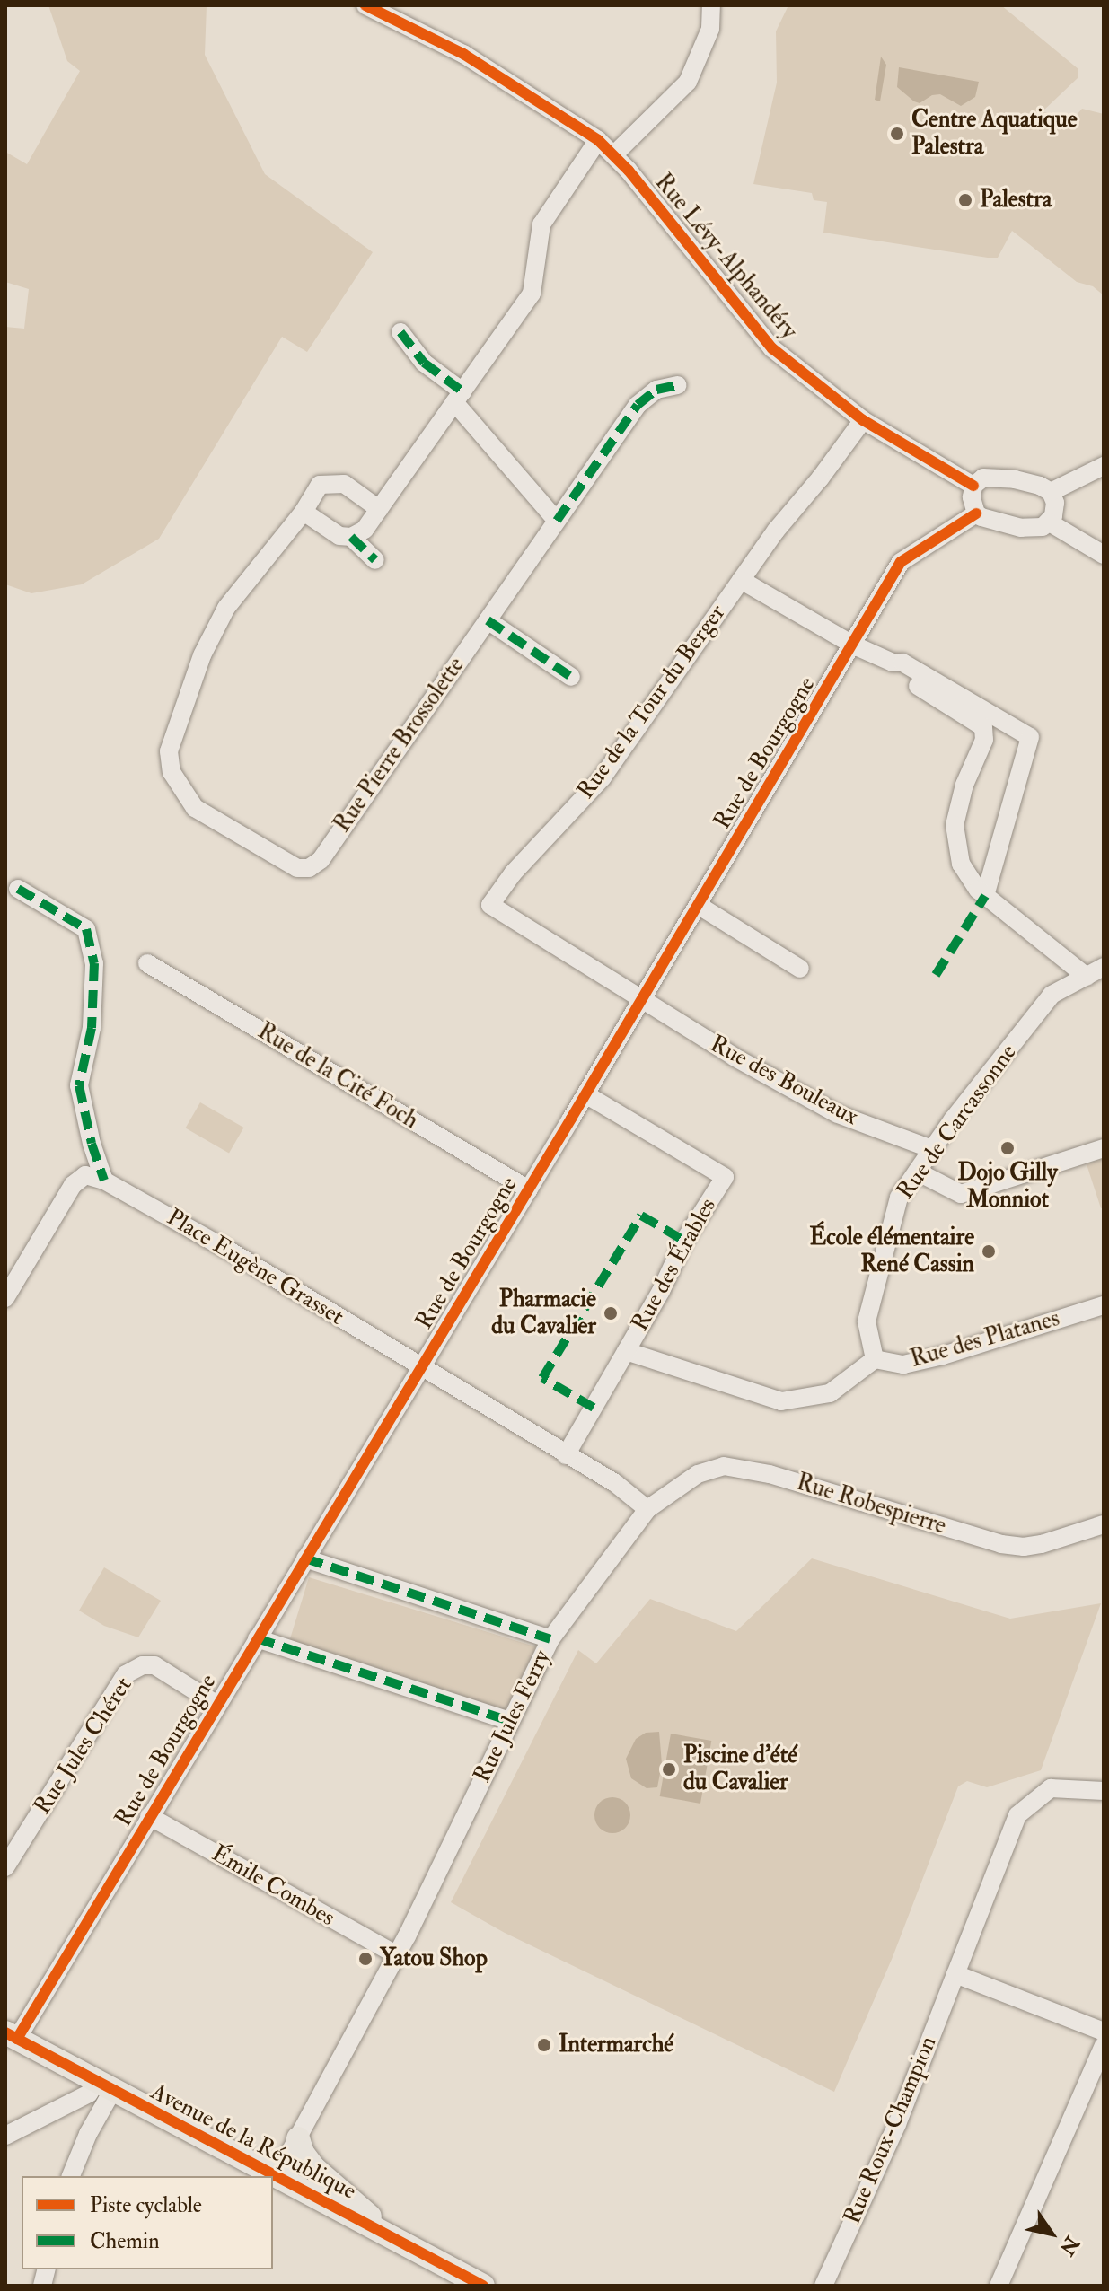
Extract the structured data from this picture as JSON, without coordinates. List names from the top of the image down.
{
  "streets": {
    "main road": ["Avenue de la République"],
    "street": [
      "Rue Lévy-Alphandéry",
      "Rue de la Tour du Berger",
      "Rue Pierre Brossolette",
      "Rue de Bourgogne",
      "Rue de la Cité Foch",
      "Rue des Bouleaux",
      "Rue de Carcassonne",
      "Rue des Érables",
      "Place Eugène Grasset",
      "Rue des Platanes",
      "Rue Robespierre",
      "Rue Jules Ferry",
      "Rue Jules Chéret",
      "Émile Combes",
      "Rue Roux-Champion"
    ]
  },
  "crossings": [
    ["Rue Lévy-Alphandéry", "Rue de la Tour du Berger"],
    ["Rue de la Tour du Berger", "Rue de Bourgogne"],
    ["Rue de la Tour du Berger", "Rue des Bouleaux"],
    ["Rue de Bourgogne", "Rue de la Cité Foch"],
    ["Rue de Bourgogne", "Rue des Bouleaux"],
    ["Rue de Bourgogne", "Rue des Érables"],
    ["Rue de Bourgogne", "Place Eugène Grasset"],
    ["Rue de Bourgogne", "Rue Jules Chéret"],
    ["Rue de Bourgogne", "Émile Combes"],
    ["Rue de Bourgogne", "Avenue de la République"],
    ["Rue des Bouleaux", "Rue de Carcassonne"],
    ["Rue de Carcassonne", "Rue des Platanes"],
    ["Rue des Érables", "Rue des Platanes"],
    ["Rue Robespierre", "Rue Jules Ferry"],
    ["Rue Jules Ferry", "Émile Combes"],
    ["Rue Jules Ferry", "Avenue de la République"]
  ],
  "places": [
    "Centre Aquatique Palestra",
    "Palestra",
    "Dojo Gilly Monniot",
    "École élémentaire René Cassin",
    "Pharmacie du Cavalier",
    "Piscine d'été du Cavalier",
    "Yatou Shop",
    "Intermarché"
  ],
  "legend": ["Piste cyclable", "Chemin"],
  "north": "bottom right"
}
